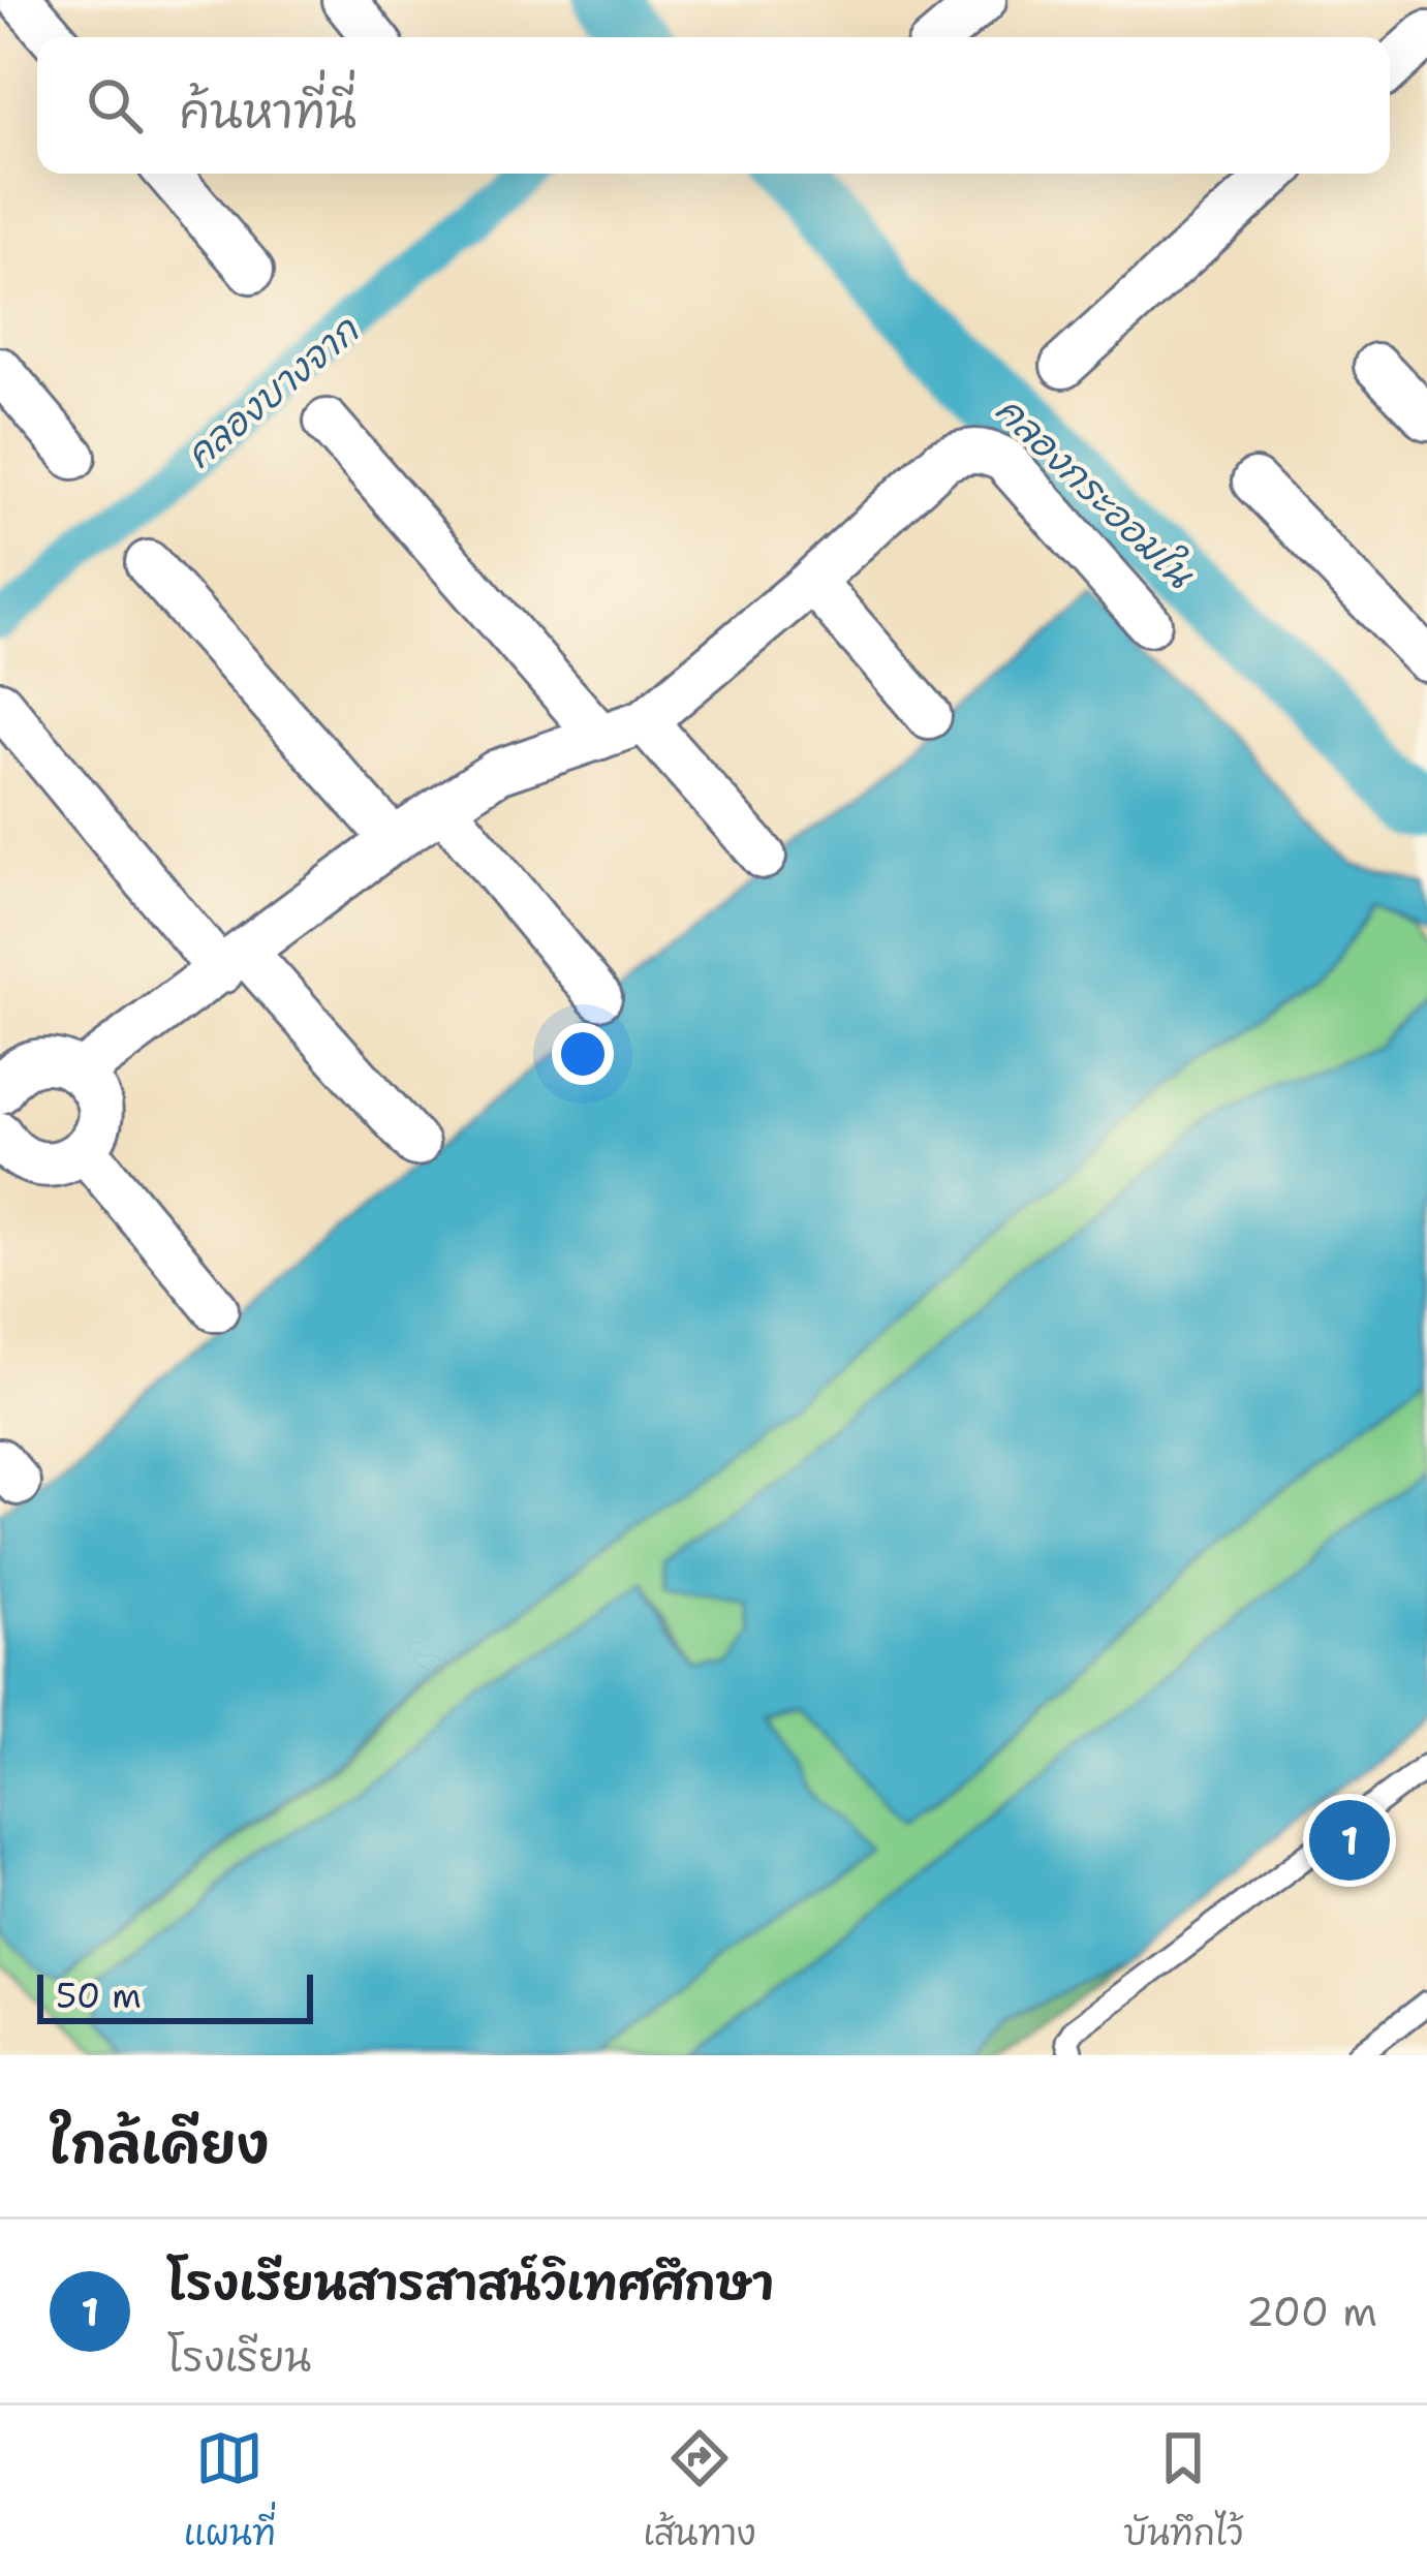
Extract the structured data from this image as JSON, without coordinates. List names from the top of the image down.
{
  "water": ["คลองบางจาก", "คลองกระออมใน"],
  "scale_bar": "50 m",
  "page": {
    "search": "ค้นหาที่นี่",
    "pins": "1",
    "scale": "50 m",
    "heading": "ใกล้เคียง",
    "list": [
      {
        "mark": "1",
        "name": "โรงเรียนสารสาสน์วิเทศศึกษา",
        "note": "โรงเรียน",
        "value": "200 m"
      }
    ],
    "nav": ["แผนที่", "เส้นทาง", "บันทึกไว้"]
  }
}
